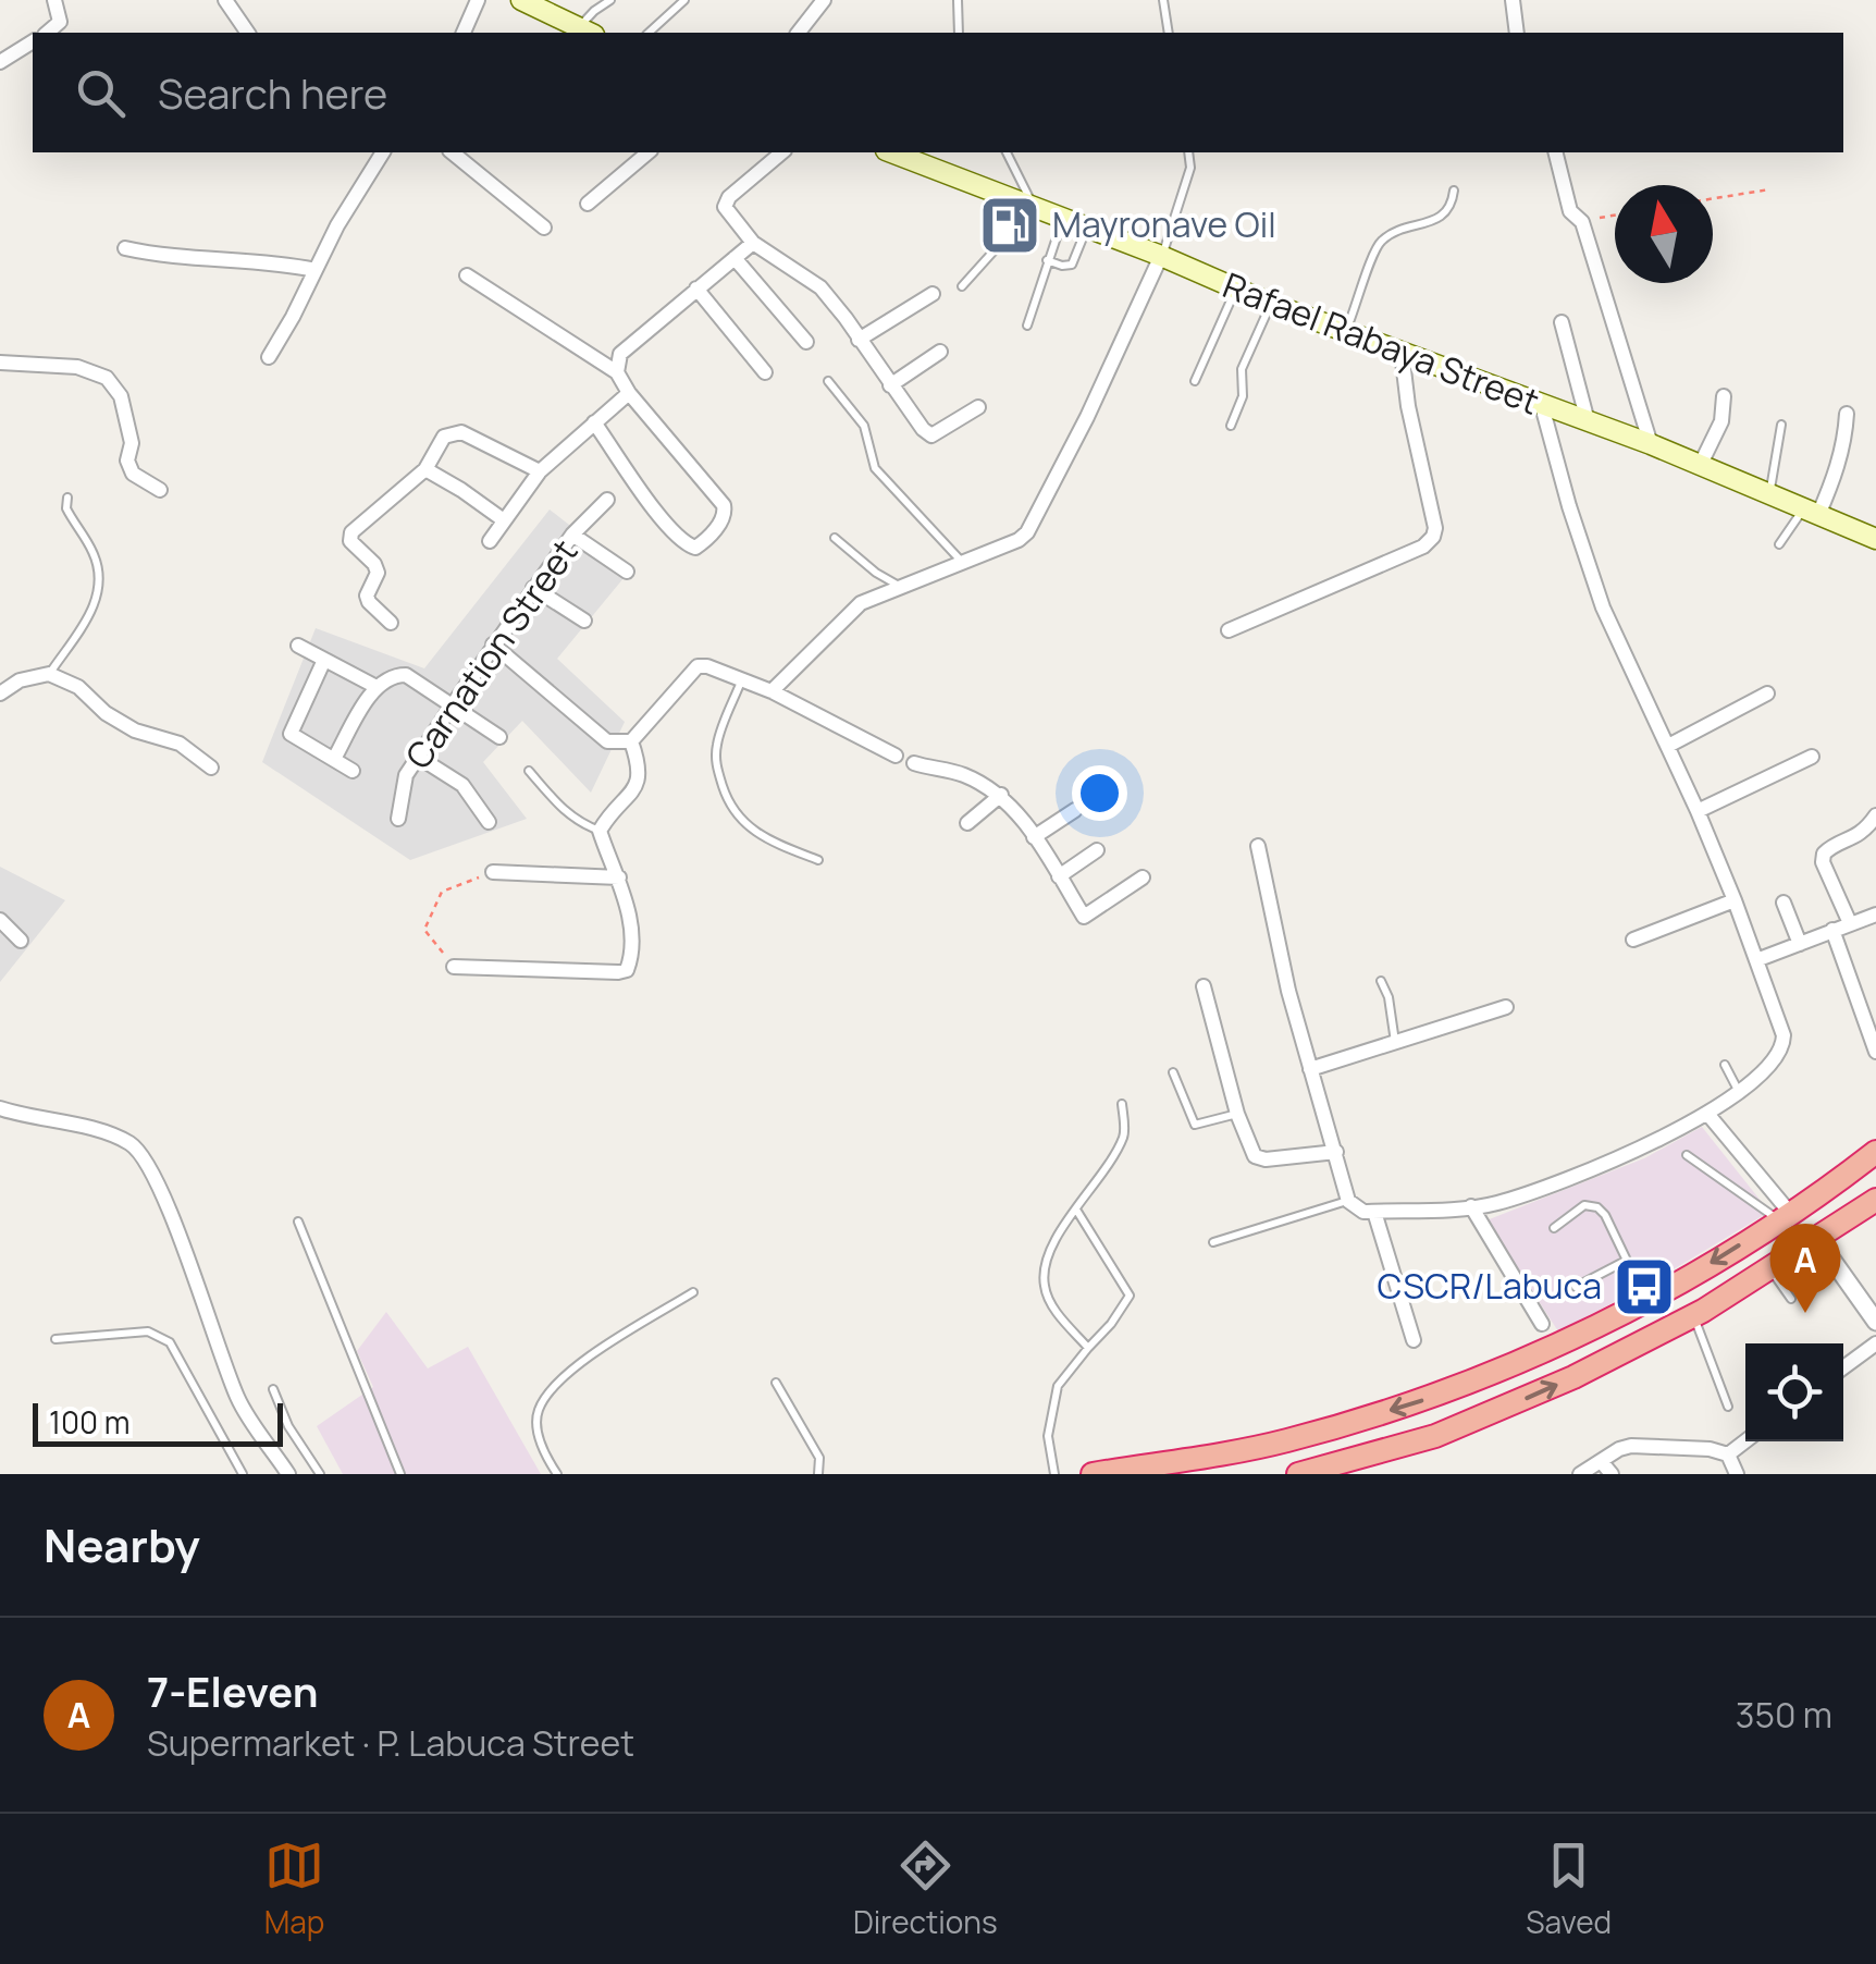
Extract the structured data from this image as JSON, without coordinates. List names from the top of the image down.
{
  "streets": {
    "main road": ["Rafael Rabaya Street"],
    "street": ["Carnation Street"]
  },
  "places": {
    "fuel station": ["Mayronave Oil"],
    "bus stop": ["CSCR/Labuca"]
  },
  "scale_bar": "100 m",
  "north": "top",
  "page": {
    "search": "Search here",
    "pins": "A",
    "scale": "100 m",
    "heading": "Nearby",
    "list": [
      {
        "mark": "A",
        "name": "7-Eleven",
        "note": "Supermarket · P. Labuca Street",
        "value": "350 m"
      }
    ],
    "nav": ["Map", "Directions", "Saved"]
  }
}
